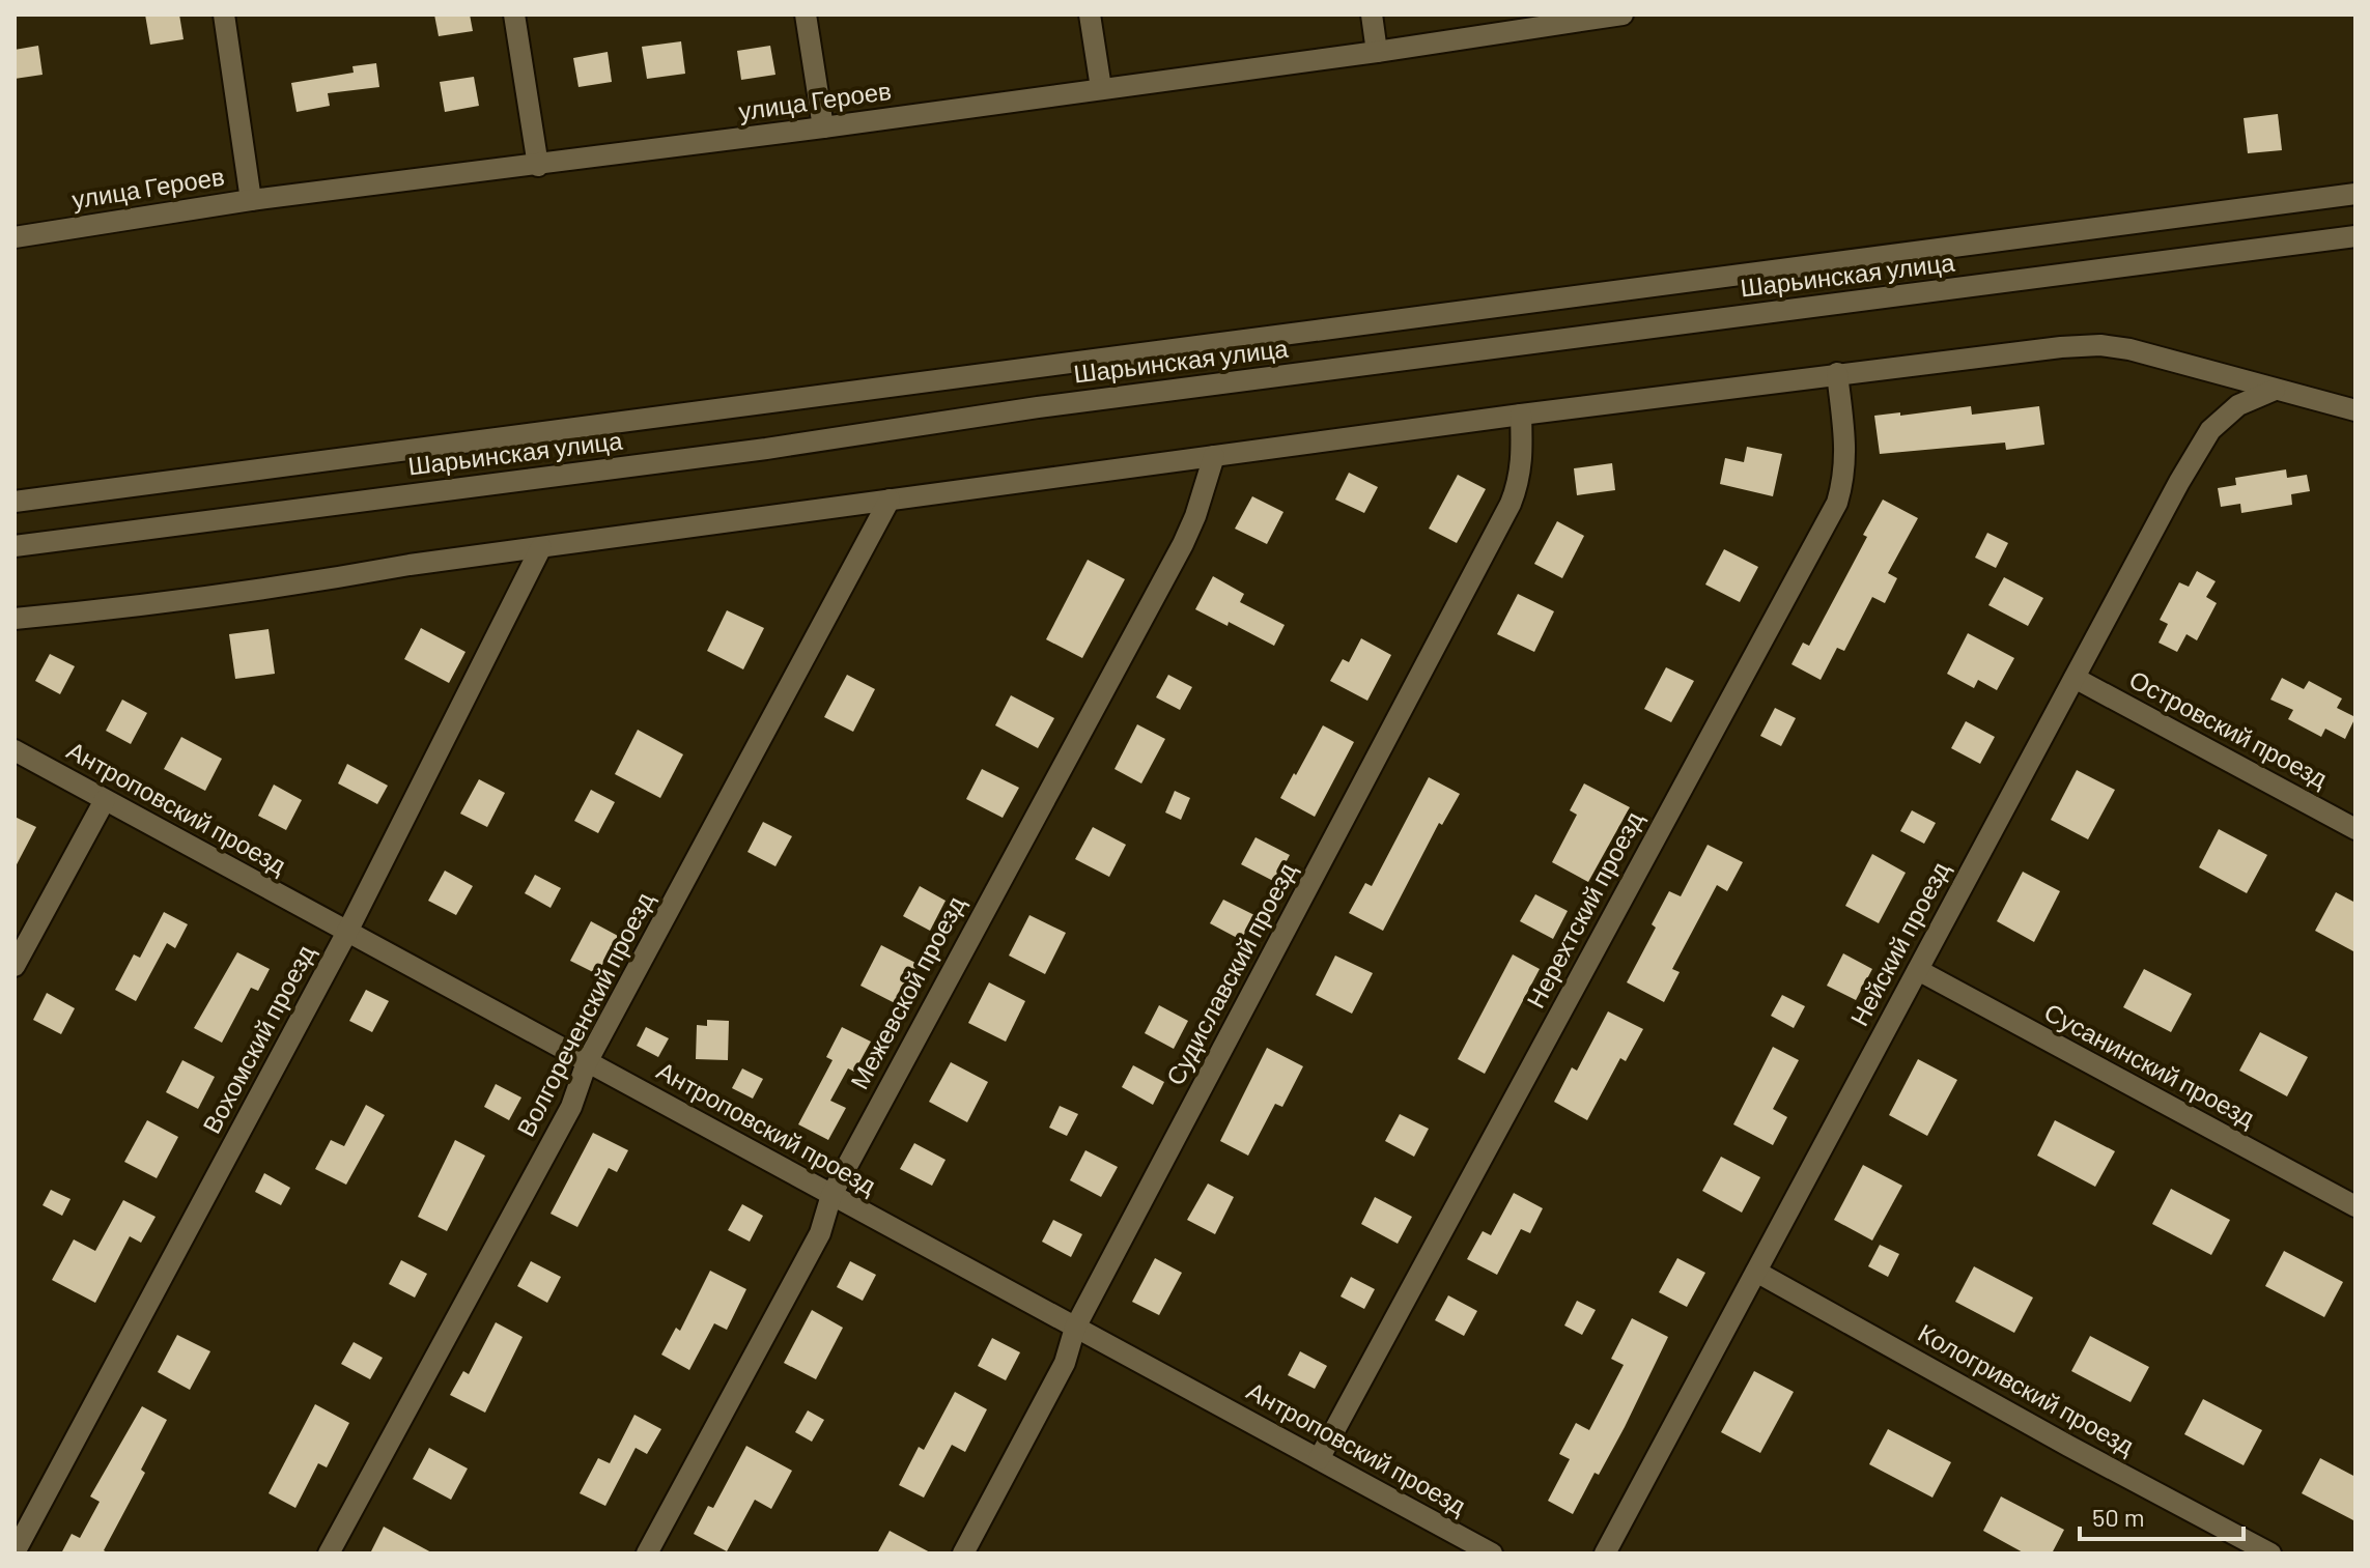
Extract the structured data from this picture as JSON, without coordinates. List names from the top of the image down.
{
  "streets": {
    "street": [
      "улица Героев",
      "Шарьинская улица",
      "Островский проезд",
      "Антроповский проезд",
      "Нерехтский проезд",
      "Нейский проезд",
      "Судиславский проезд",
      "Межевской проезд",
      "Волгореченский проезд",
      "Вохомский проезд",
      "Сусанинский проезд",
      "Кологривский проезд"
    ]
  },
  "crossings": [
    ["Островский проезд", "Нейский проезд"],
    ["Антроповский проезд", "Нерехтский проезд"],
    ["Антроповский проезд", "Судиславский проезд"],
    ["Антроповский проезд", "Межевской проезд"],
    ["Антроповский проезд", "Волгореченский проезд"],
    ["Антроповский проезд", "Вохомский проезд"],
    ["Нейский проезд", "Сусанинский проезд"],
    ["Нейский проезд", "Кологривский проезд"]
  ],
  "scale_bar": "50 m"
}
